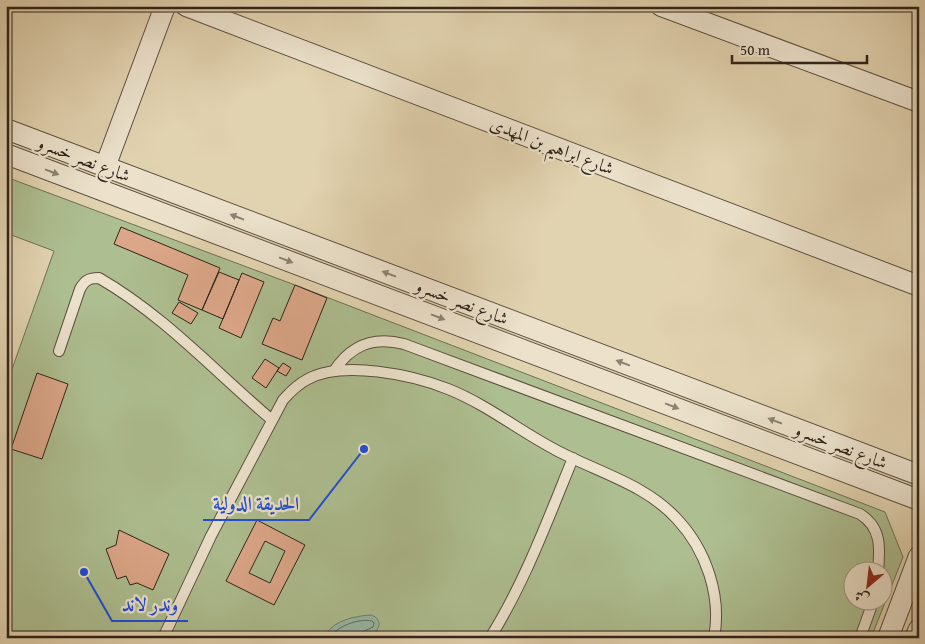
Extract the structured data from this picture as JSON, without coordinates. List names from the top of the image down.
{
  "streets": {
    "street": ["شارع ابراهيم بن المهدى", "شارع نصر خسرو"]
  },
  "places": ["الحديقة الدولية", "وندر لاند"],
  "scale_bar": "50 m",
  "north": "bottom left"
}
